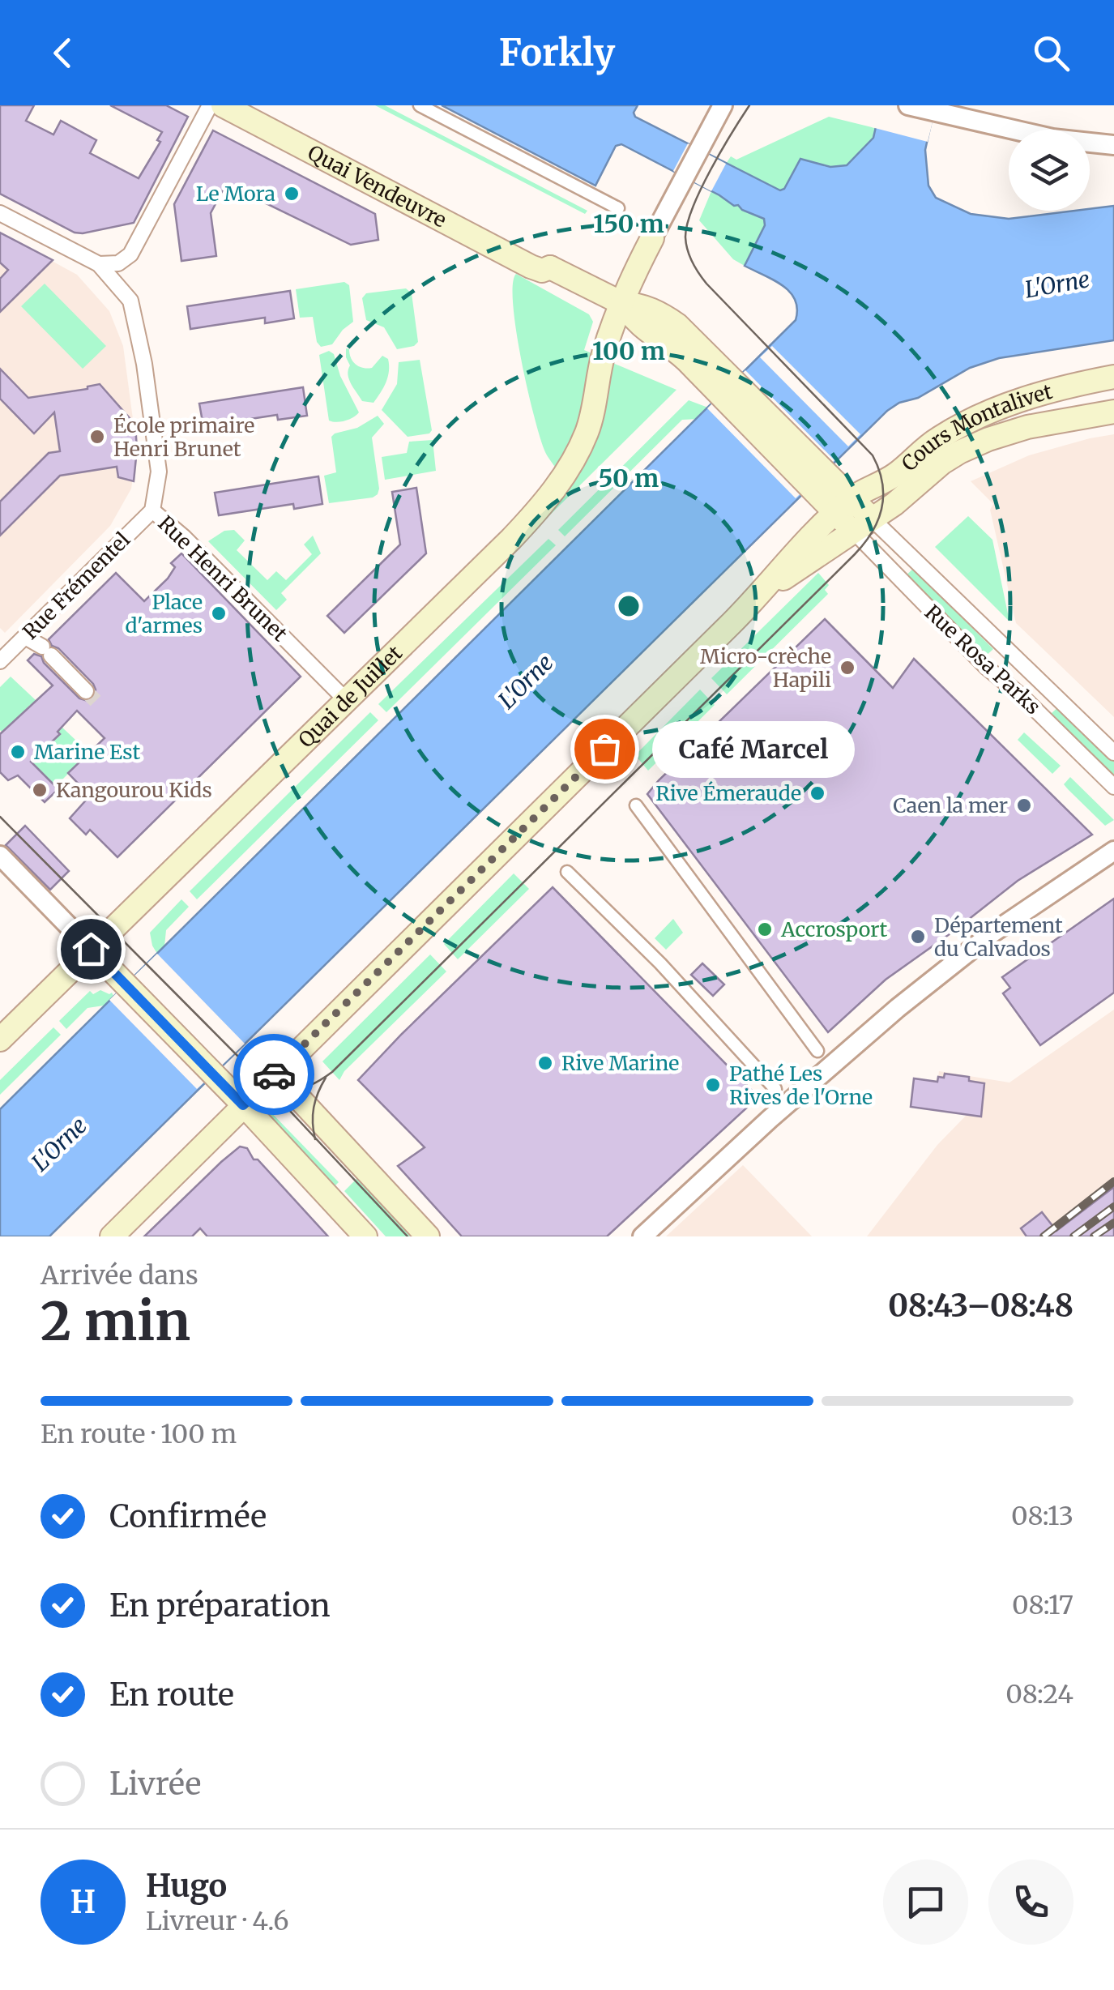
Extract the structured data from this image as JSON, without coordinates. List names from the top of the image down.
{
  "streets": {
    "main road": ["Quai Vendeuvre", "Cours Montalivet", "Quai de Juillet"],
    "street": ["Rue Henri Brunet", "Rue Frémentel", "Rue Rosa Parks"]
  },
  "crossings": [
    ["Quai Vendeuvre", "Cours Montalivet"],
    ["Quai Vendeuvre", "Rue Rosa Parks"],
    ["Quai Vendeuvre", "Quai de Juillet"],
    ["Cours Montalivet", "Rue Rosa Parks"],
    ["Rue Henri Brunet", "Rue Frémentel"],
    ["Rue Henri Brunet", "Quai de Juillet"]
  ],
  "water": ["L'Orne"],
  "places": [
    "Le Mora",
    "École primaire Henri Brunet",
    "Place d'armes",
    "Micro-crèche Hapili",
    "Café Marcel",
    "Marine Est",
    "Kangourou Kids",
    "Rive Émeraude",
    "Caen la mer",
    "Accrosport",
    "Département du Calvados",
    "Rive Marine",
    "Pathé Les Rives de l'Orne"
  ],
  "page": {
    "header": "Forkly",
    "bubble": "Café Marcel",
    "heading": ["2 min", "Arrivée dans", "08:43–08:48"],
    "panel": ["Hugo", "Livreur · 4.6"],
    "bar": "En route · 100 m",
    "list": [
      ["Confirmée", "08:13"],
      ["En préparation", "08:17"],
      ["En route", "08:24"],
      "Livrée"
    ],
    "round": "H"
  },
  "rings": ["150 m", "100 m", "50 m"]
}
